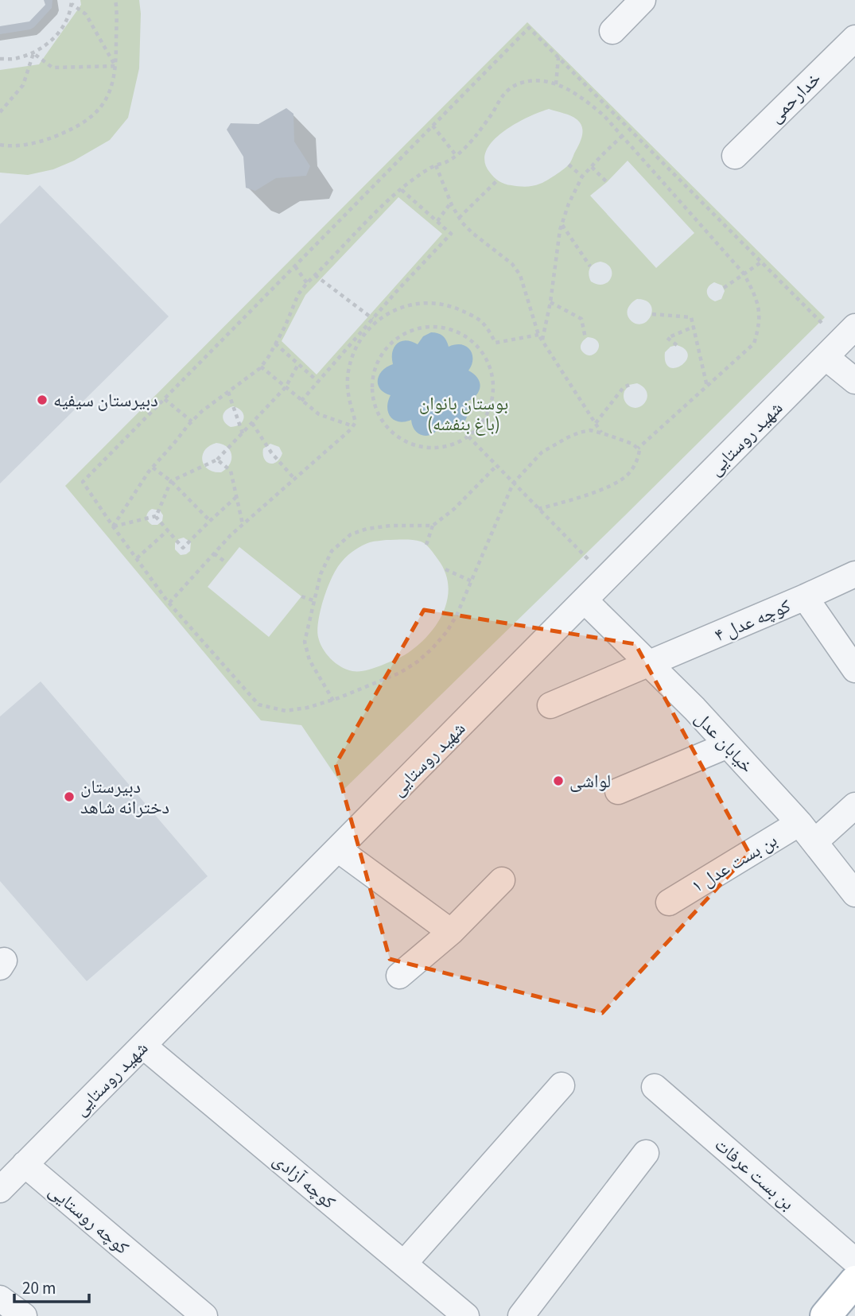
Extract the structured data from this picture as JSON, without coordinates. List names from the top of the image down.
{
  "streets": {
    "street": [
      "خدارحمی",
      "شهید روستایی",
      "کوچه عدل ۴",
      "خیابان عدل",
      "بن بست عدل ۱",
      "بن بست عرفات",
      "کوچه آزادی",
      "کوچه روستایی"
    ]
  },
  "crossings": [
    ["شهید روستایی", "خیابان عدل"],
    ["شهید روستایی", "کوچه آزادی"],
    ["شهید روستایی", "کوچه روستایی"],
    ["کوچه عدل ۴", "خیابان عدل"],
    ["خیابان عدل", "بن بست عدل ۱"]
  ],
  "parks": ["بوستان بانوان (باغ بنفشه)"],
  "places": ["دبیرستان سیفیه", "لواشی", "دبیرستان دخترانه شاهد"],
  "scale_bar": "20 m"
}
